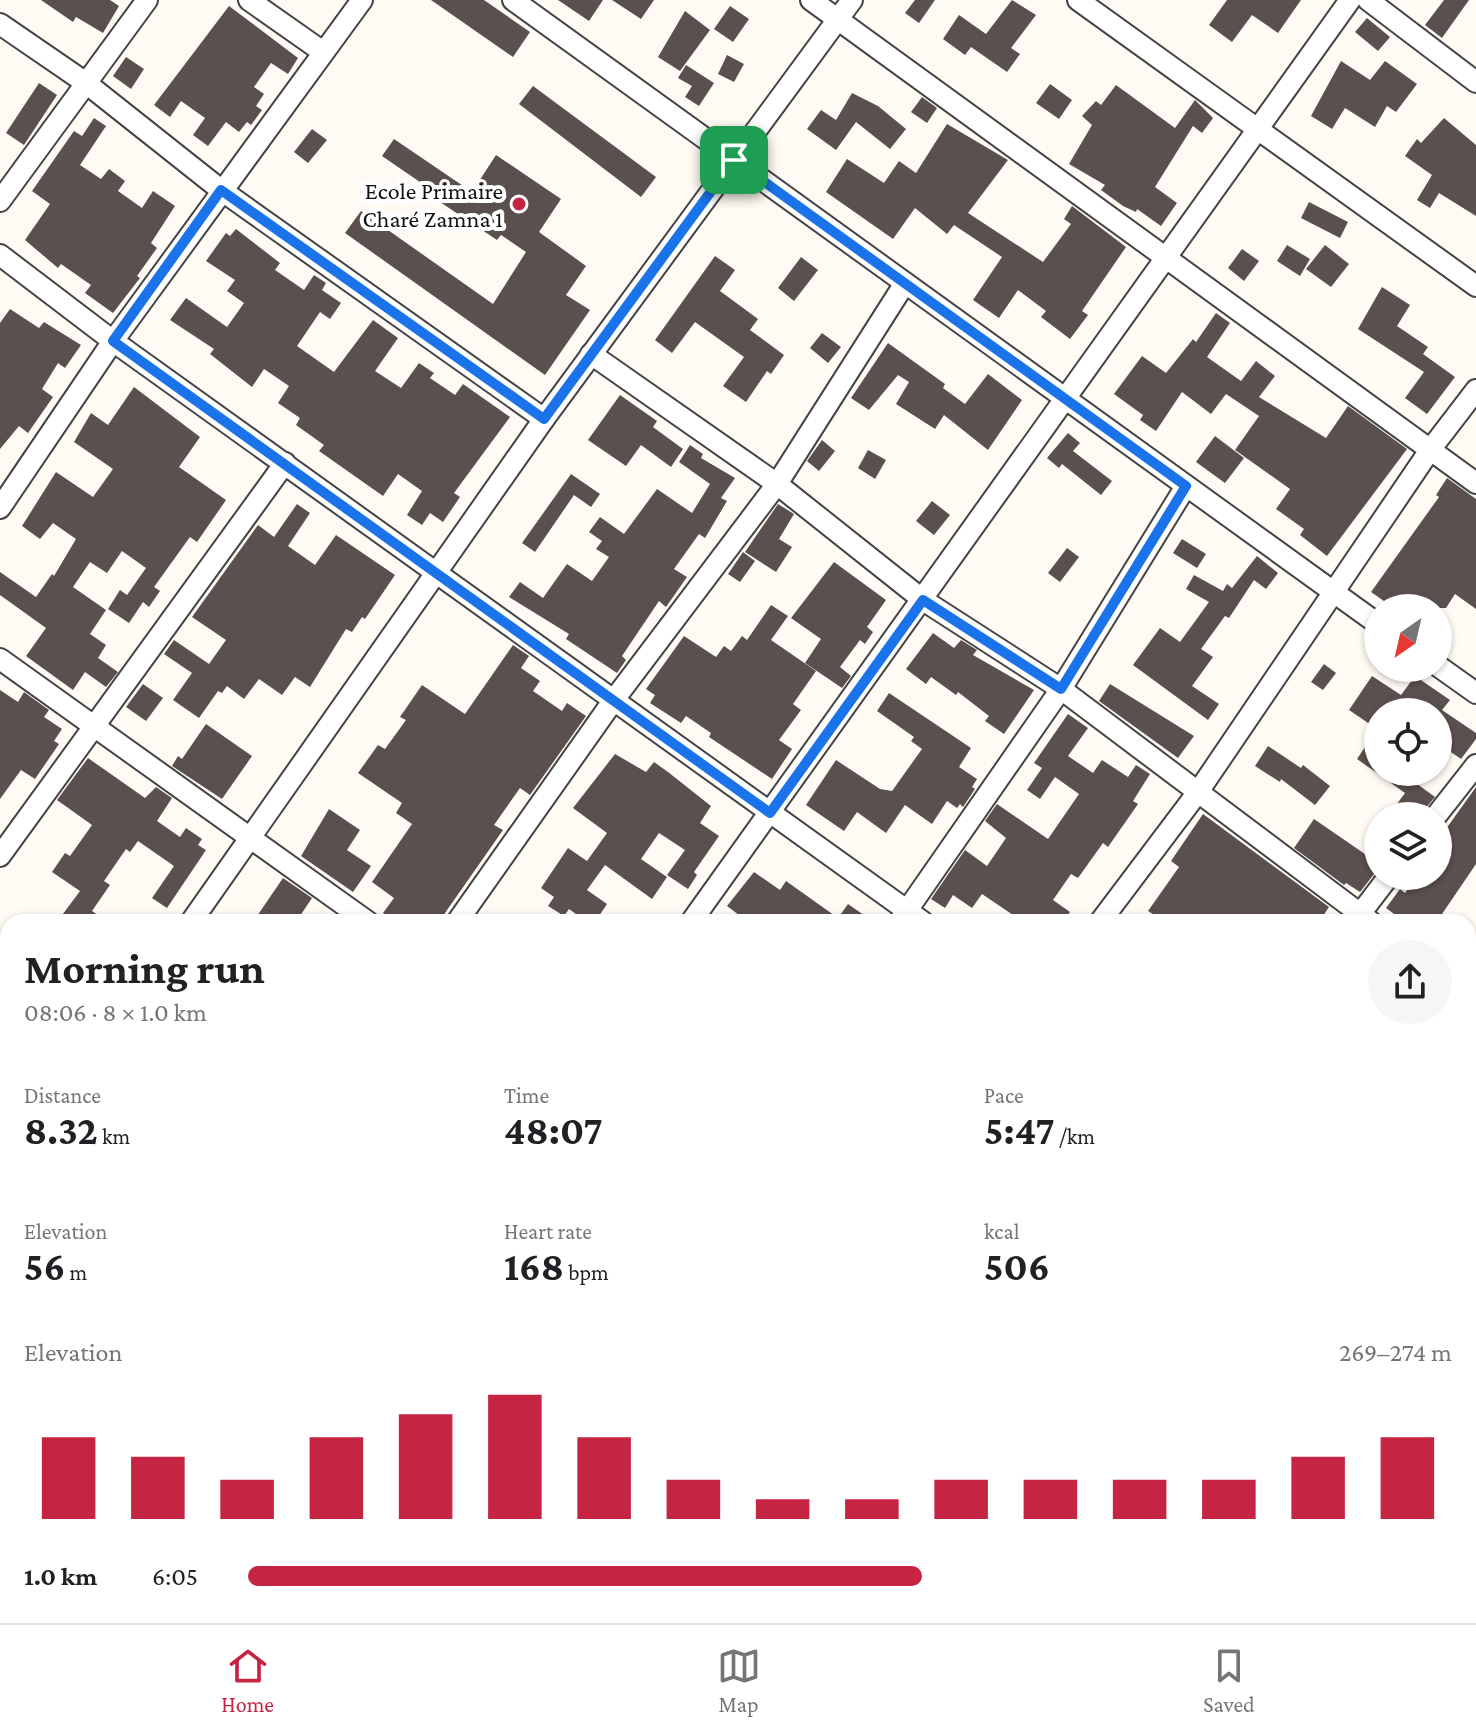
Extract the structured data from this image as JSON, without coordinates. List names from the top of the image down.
{
  "places": ["Ecole Primaire Charé Zamna 1"],
  "north": "bottom left",
  "page": {
    "heading": ["Morning run", "08:06 · 8 × 1.0 km"],
    "stats": [
      ["Distance", "8.32 km"],
      ["Time", "48:07"],
      ["Pace", "5:47 /km"],
      ["Elevation", "56 m"],
      ["Heart rate", "168 bpm"],
      ["kcal", "506"]
    ],
    "chart": ["Elevation", "269–274 m"],
    "list": [
      {
        "name": "1.0 km",
        "note": "6:05"
      }
    ],
    "tabs": ["Home", "Map", "Saved"]
  }
}
